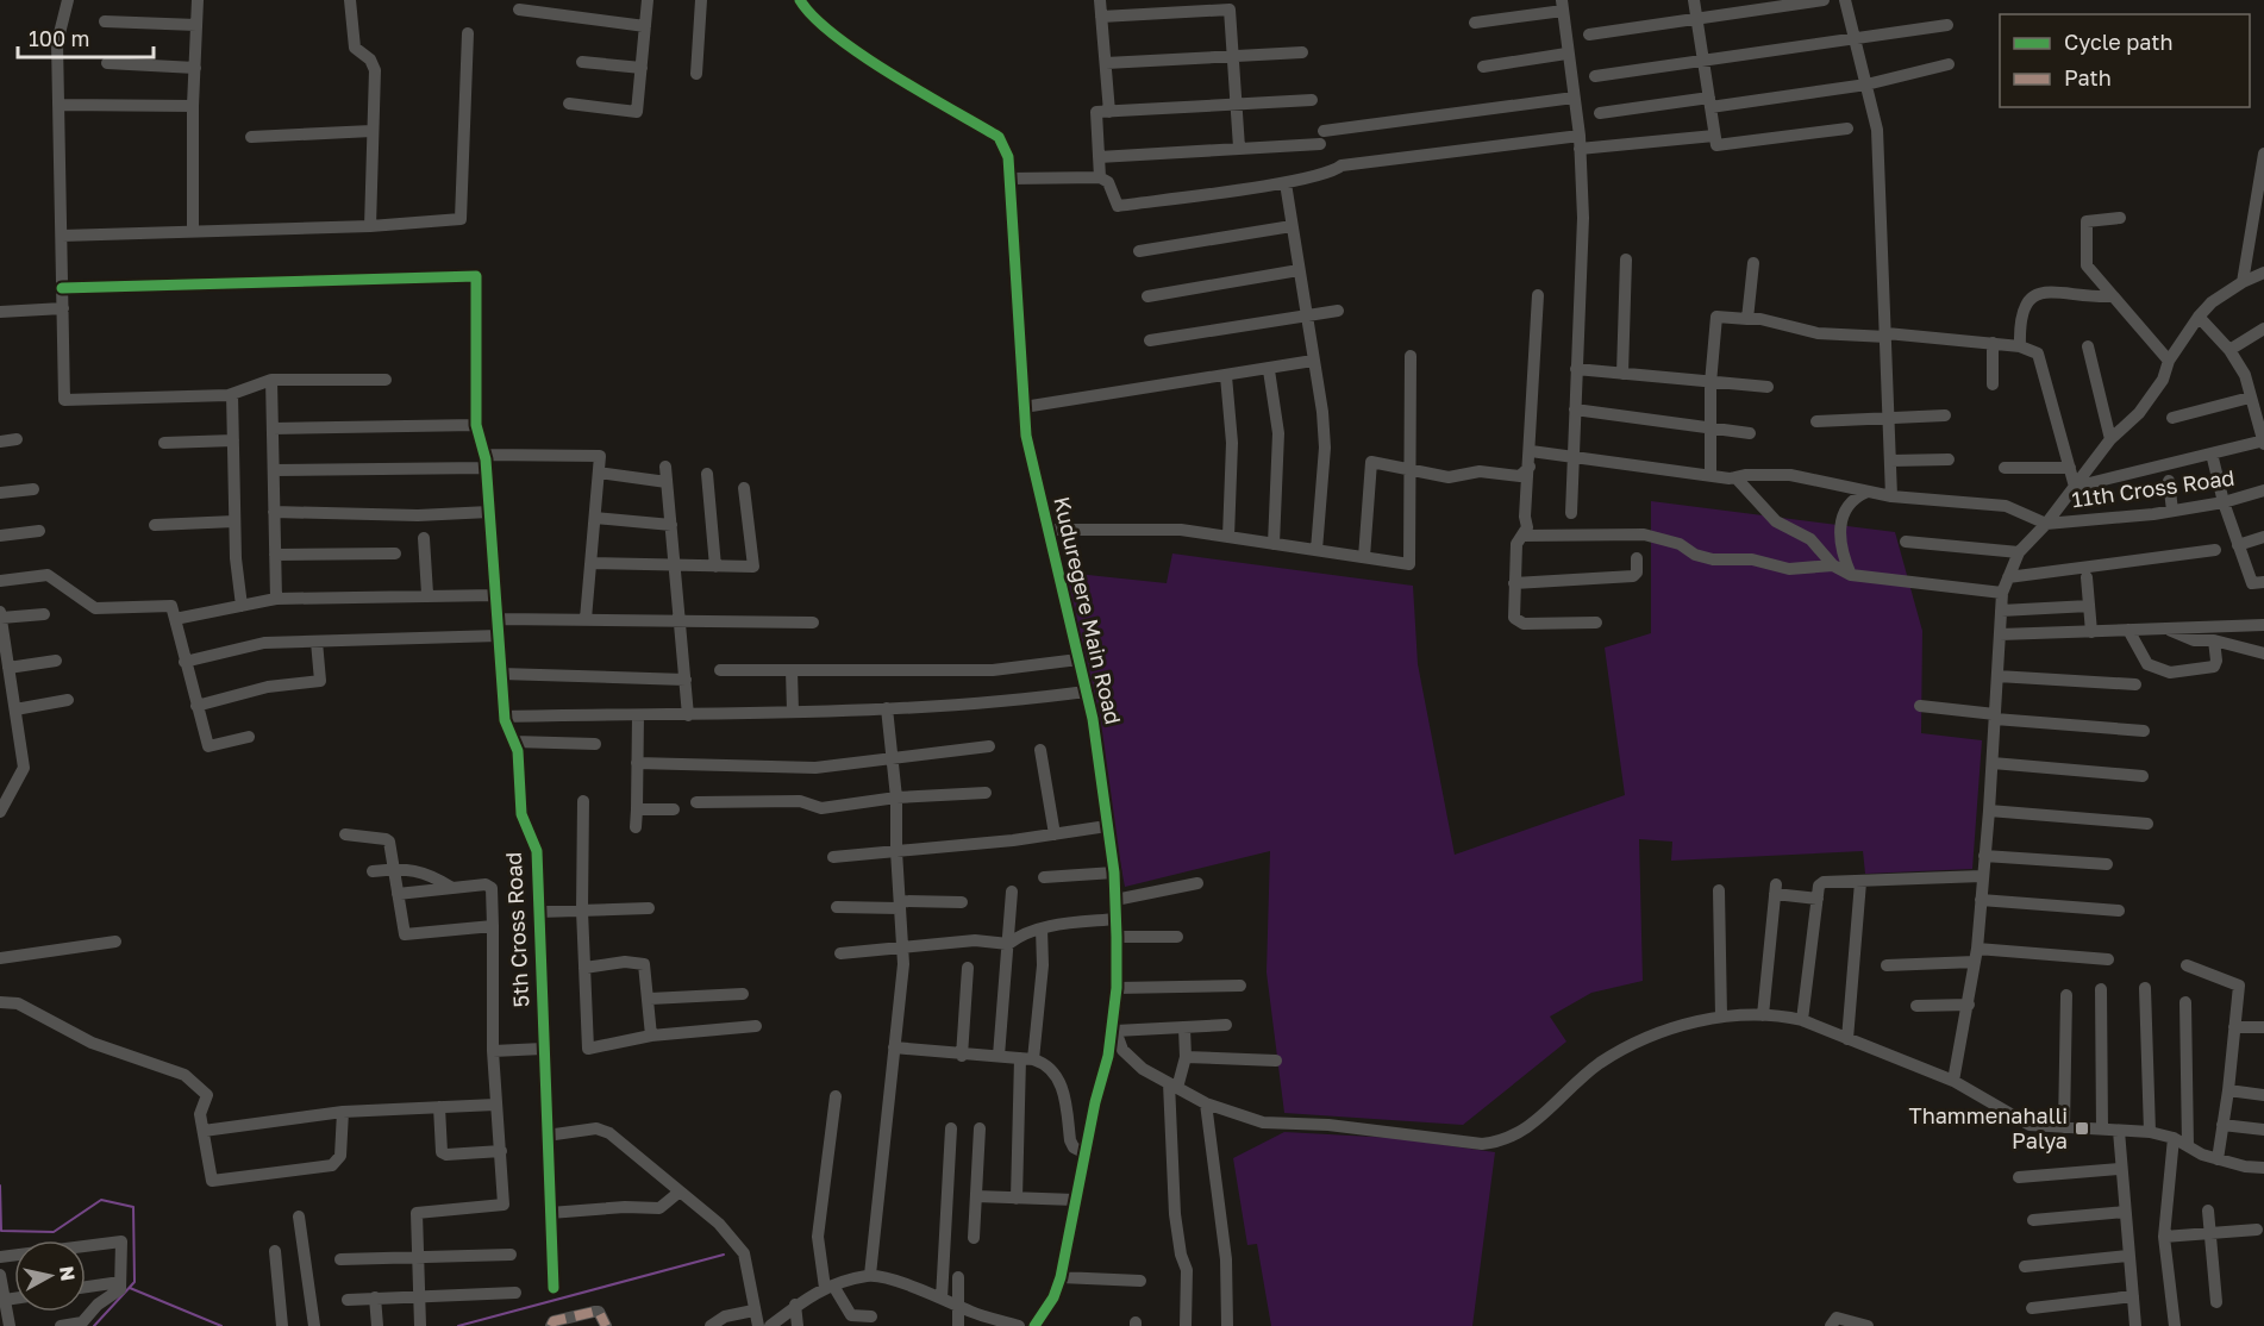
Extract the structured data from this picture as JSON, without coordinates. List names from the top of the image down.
{
  "streets": {
    "street": ["11th Cross Road", "Kuduregere Main Road", "5th Cross Road"]
  },
  "places": {
    "transit": ["Thammenahalli Palya"]
  },
  "legend": ["Cycle path", "Path"],
  "scale_bar": "100 m",
  "north": "right"
}
